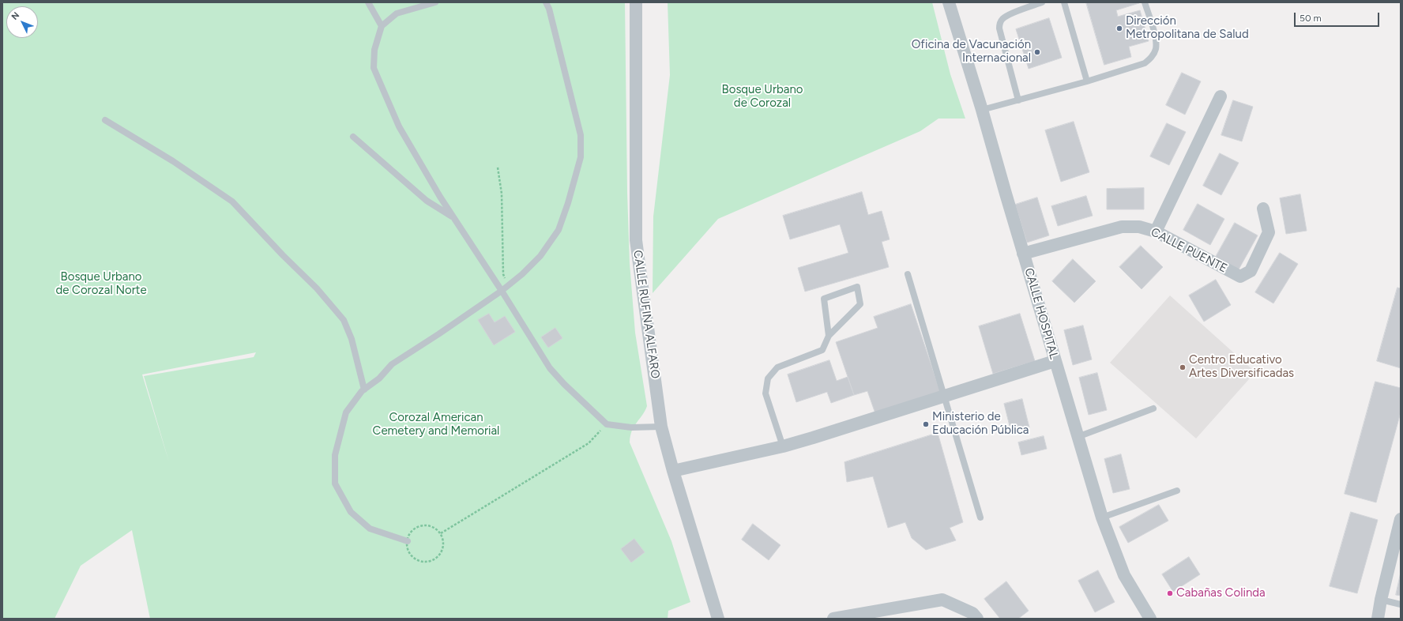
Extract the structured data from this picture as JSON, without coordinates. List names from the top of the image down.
{
  "streets": {
    "street": ["CALLE PUENTE", "CALLE HOSPITAL", "CALLE RUFINA ALFARO"]
  },
  "crossings": [
    ["CALLE PUENTE", "CALLE HOSPITAL"]
  ],
  "parks": ["Bosque Urbano de Corozal", "Bosque Urbano de Corozal Norte", "Corozal American Cemetery and Memorial"],
  "places": [
    "Dirección Metropolitana de Salud",
    "Oficina de Vacunación Internacional",
    "Centro Educativo Artes Diversificadas",
    "Ministerio de Educación Pública",
    "Cabañas Colinda"
  ],
  "scale_bar": "50 m",
  "north": "top left"
}
